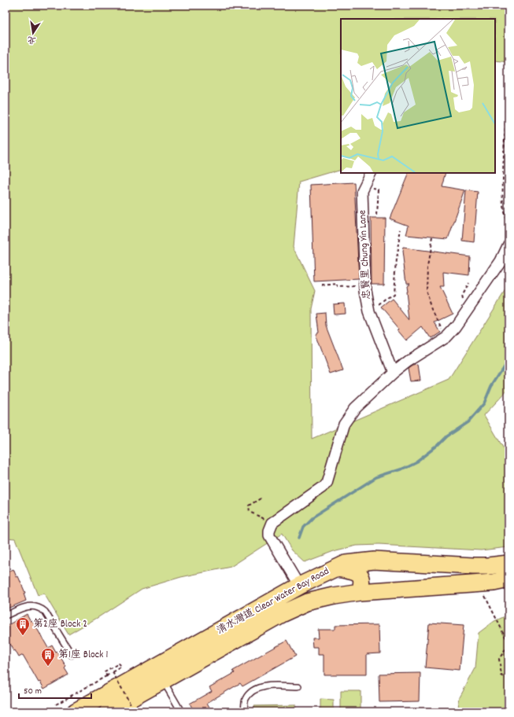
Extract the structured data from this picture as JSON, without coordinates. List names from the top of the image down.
{
  "streets": {
    "main road": ["清水灣道 Clear Water Bay Road"],
    "street": ["忠賢里 Chung Yin Lane"]
  },
  "places": {
    "building": ["第2座 Block 2", "第1座 Block 1"]
  },
  "scale_bar": "50 m",
  "north": "bottom"
}
